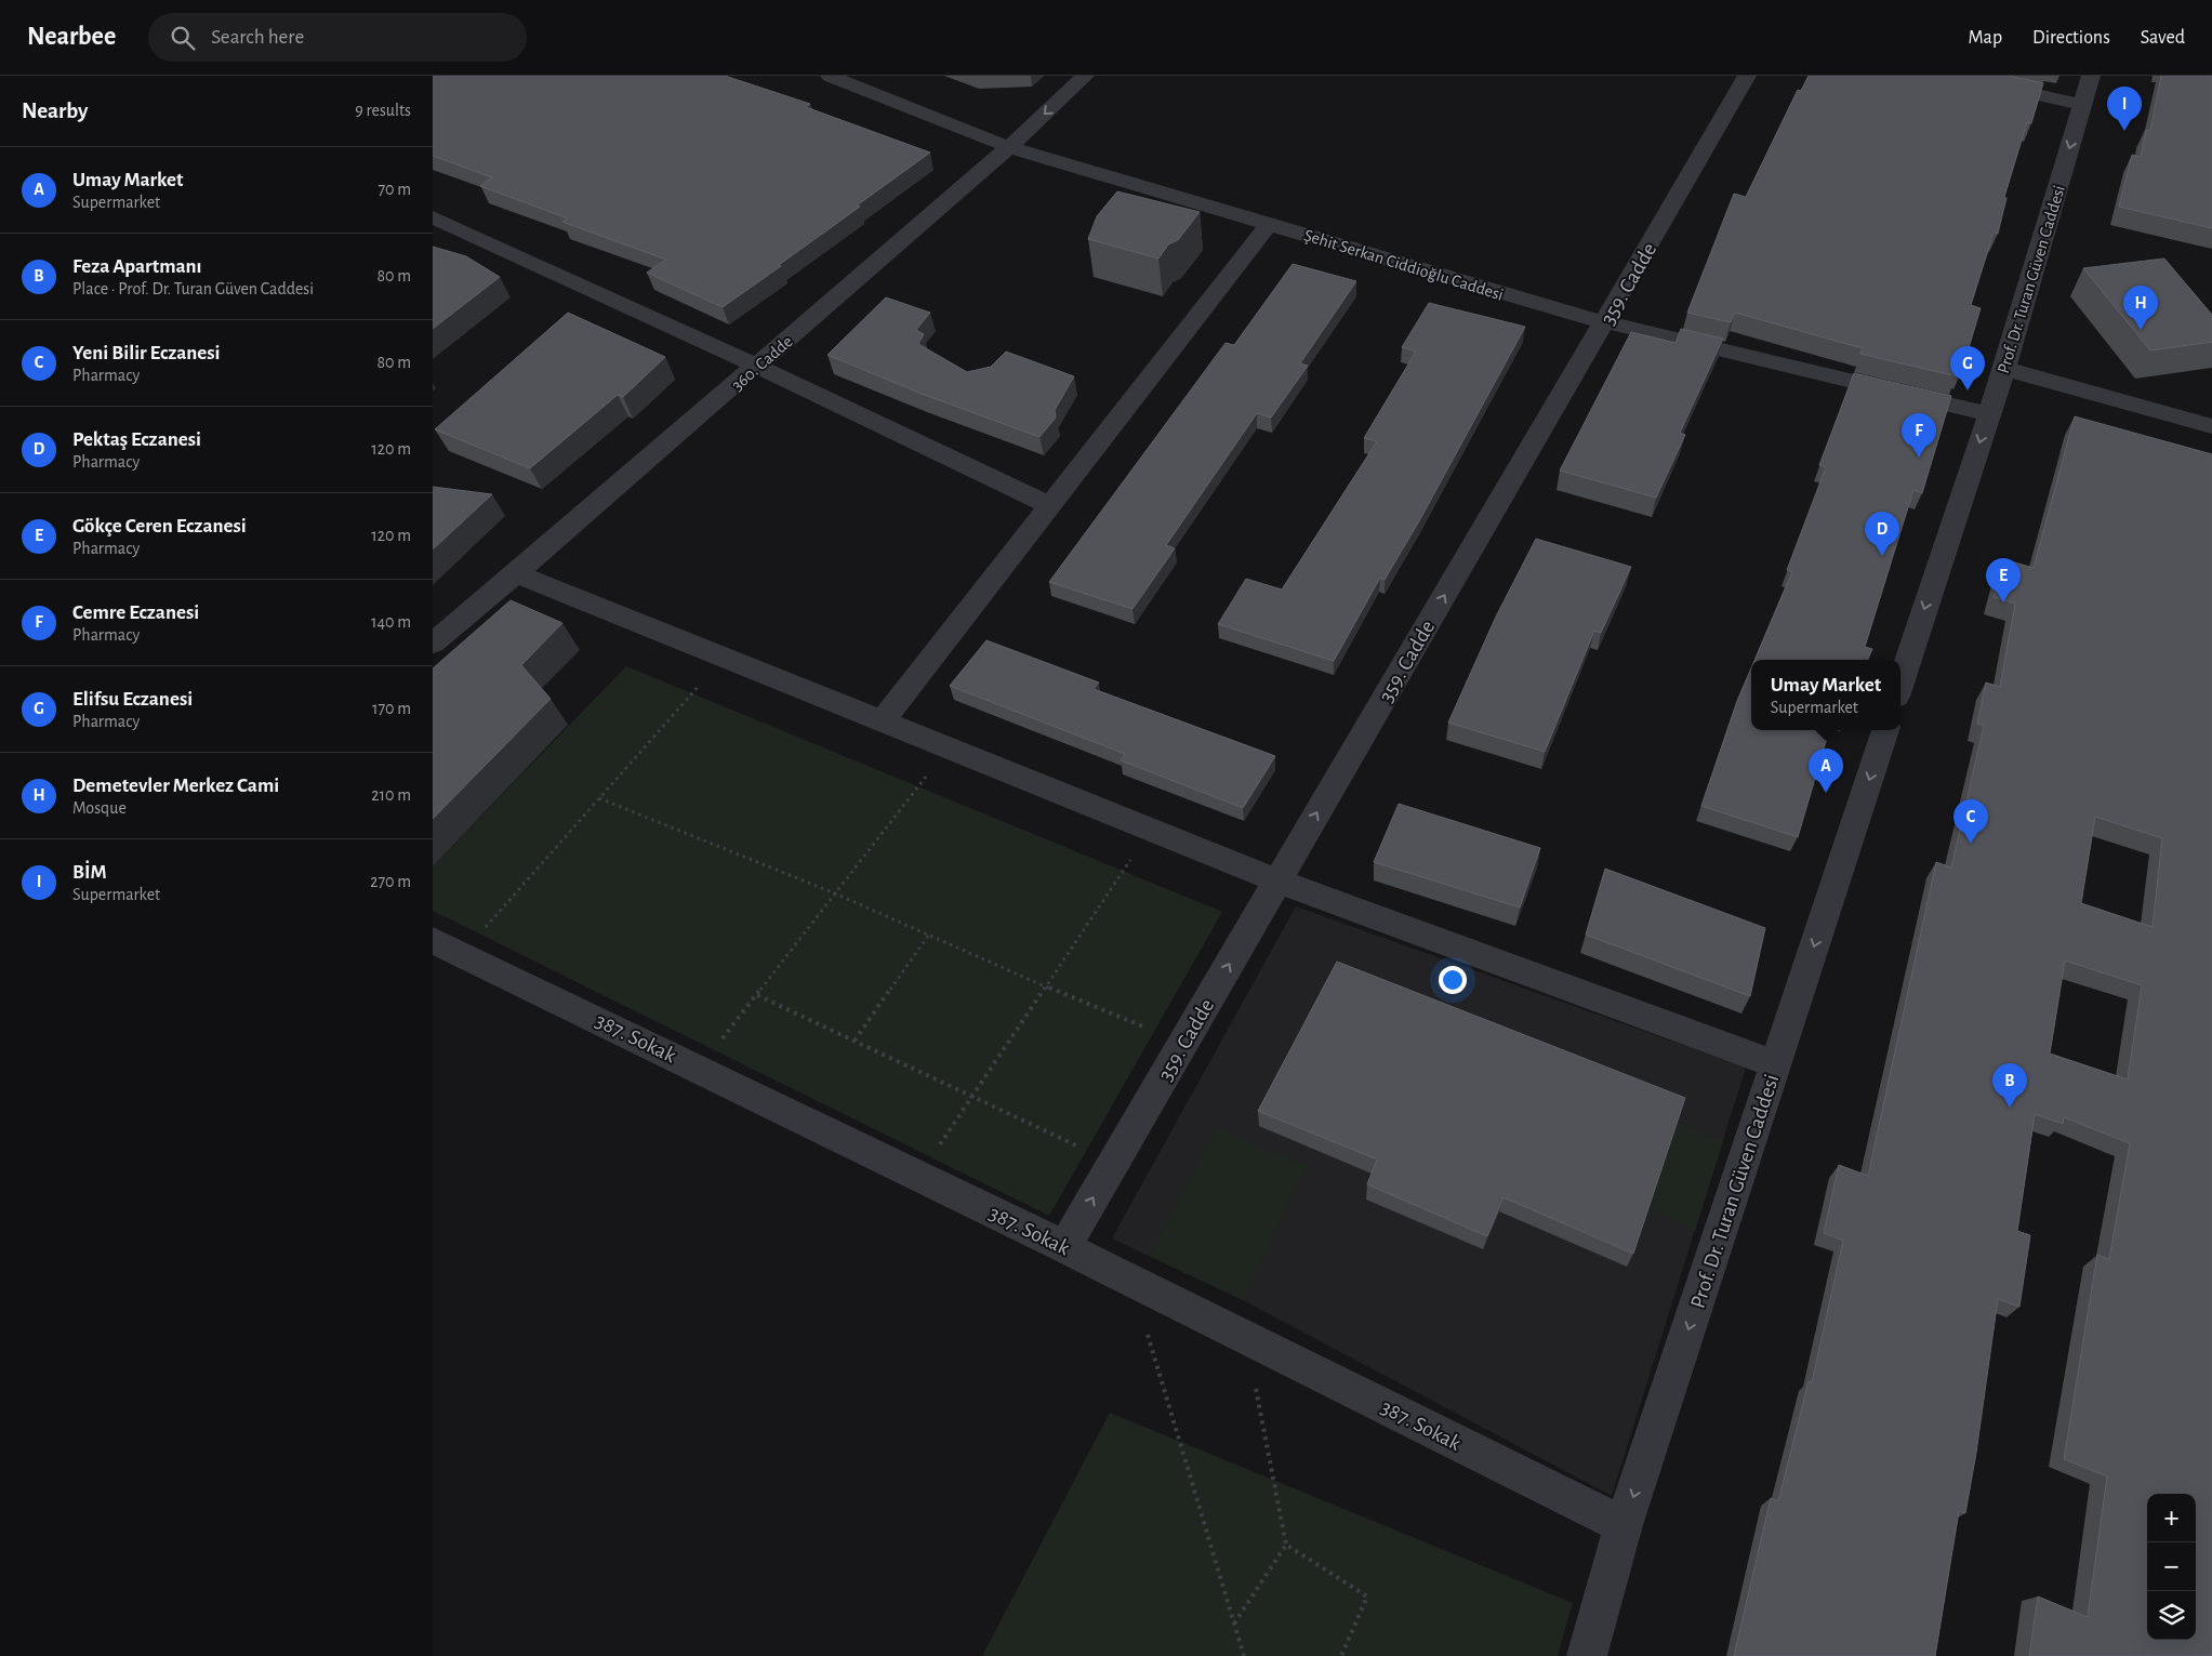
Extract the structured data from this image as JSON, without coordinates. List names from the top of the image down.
{
  "streets": {
    "street": [
      "Şehit Serkan Ciddioğlu Caddesi",
      "Prof. Dr. Turan Güven Caddesi",
      "359. Cadde",
      "360. Cadde",
      "387. Sokak"
    ]
  },
  "crossings": [
    ["Şehit Serkan Ciddioğlu Caddesi", "Prof. Dr. Turan Güven Caddesi"],
    ["Şehit Serkan Ciddioğlu Caddesi", "359. Cadde"],
    ["Şehit Serkan Ciddioğlu Caddesi", "360. Cadde"],
    ["Prof. Dr. Turan Güven Caddesi", "387. Sokak"],
    ["359. Cadde", "387. Sokak"]
  ],
  "one_way": ["Prof. Dr. Turan Güven Caddesi", "359. Cadde"],
  "page": {
    "header": "Nearbee",
    "search": "Search here",
    "nav": ["Map", "Directions", "Saved"],
    "heading": ["Nearby", "9 results"],
    "pins": [
      "I",
      "H",
      "G",
      "F",
      "D",
      "E",
      "A",
      "C",
      "B"
    ],
    "list": [
      {
        "mark": "A",
        "name": "Umay Market",
        "note": "Supermarket",
        "value": "70 m"
      },
      {
        "mark": "B",
        "name": "Feza Apartmanı",
        "note": "Place · Prof. Dr. Turan Güven Caddesi",
        "value": "80 m"
      },
      {
        "mark": "C",
        "name": "Yeni Bilir Eczanesi",
        "note": "Pharmacy",
        "value": "80 m"
      },
      {
        "mark": "D",
        "name": "Pektaş Eczanesi",
        "note": "Pharmacy",
        "value": "120 m"
      },
      {
        "mark": "E",
        "name": "Gökçe Ceren Eczanesi",
        "note": "Pharmacy",
        "value": "120 m"
      },
      {
        "mark": "F",
        "name": "Cemre Eczanesi",
        "note": "Pharmacy",
        "value": "140 m"
      },
      {
        "mark": "G",
        "name": "Elifsu Eczanesi",
        "note": "Pharmacy",
        "value": "170 m"
      },
      {
        "mark": "H",
        "name": "Demetevler Merkez Cami",
        "note": "Mosque",
        "value": "210 m"
      },
      {
        "mark": "I",
        "name": "BİM",
        "note": "Supermarket",
        "value": "270 m"
      }
    ],
    "popup": ["Umay Market", "Supermarket"],
    "map_buttons": ["+", "−"]
  }
}
